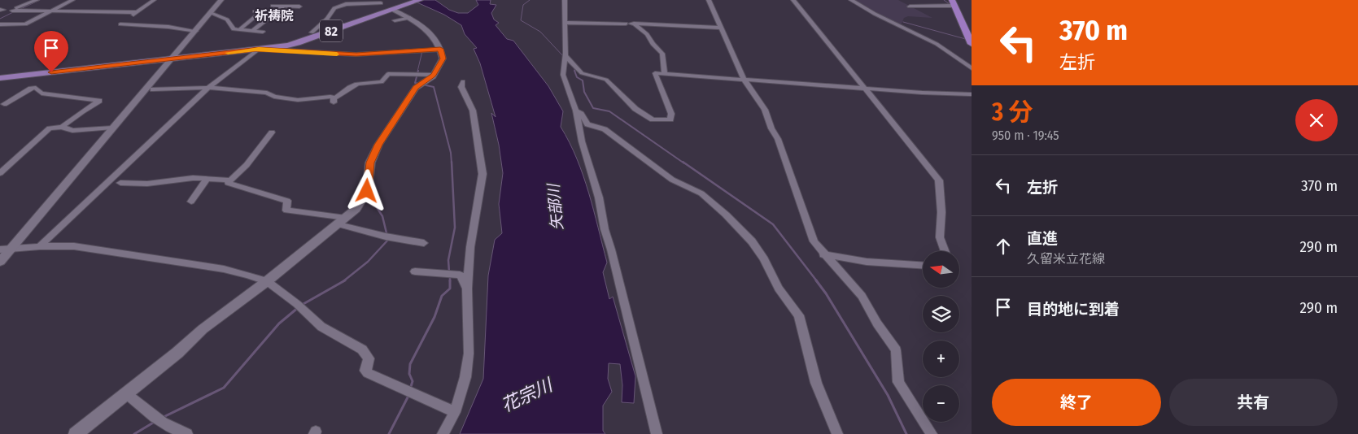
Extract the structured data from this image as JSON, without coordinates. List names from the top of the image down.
{
  "streets": {
    "main road": ["82"]
  },
  "districts": ["祈祷院"],
  "water": ["矢部川", "花宗川"],
  "north": "left",
  "page": {
    "turn": ["370 m", "左折"],
    "heading": ["3 分", "950 m · 19:45"],
    "list": [
      {
        "name": "左折",
        "value": "370 m"
      },
      {
        "name": "直進",
        "note": "久留米立花線",
        "value": "290 m"
      },
      {
        "name": "目的地に到着",
        "value": "290 m"
      }
    ],
    "map_buttons": ["+", "−"],
    "buttons": ["終了", "共有"]
  }
}
